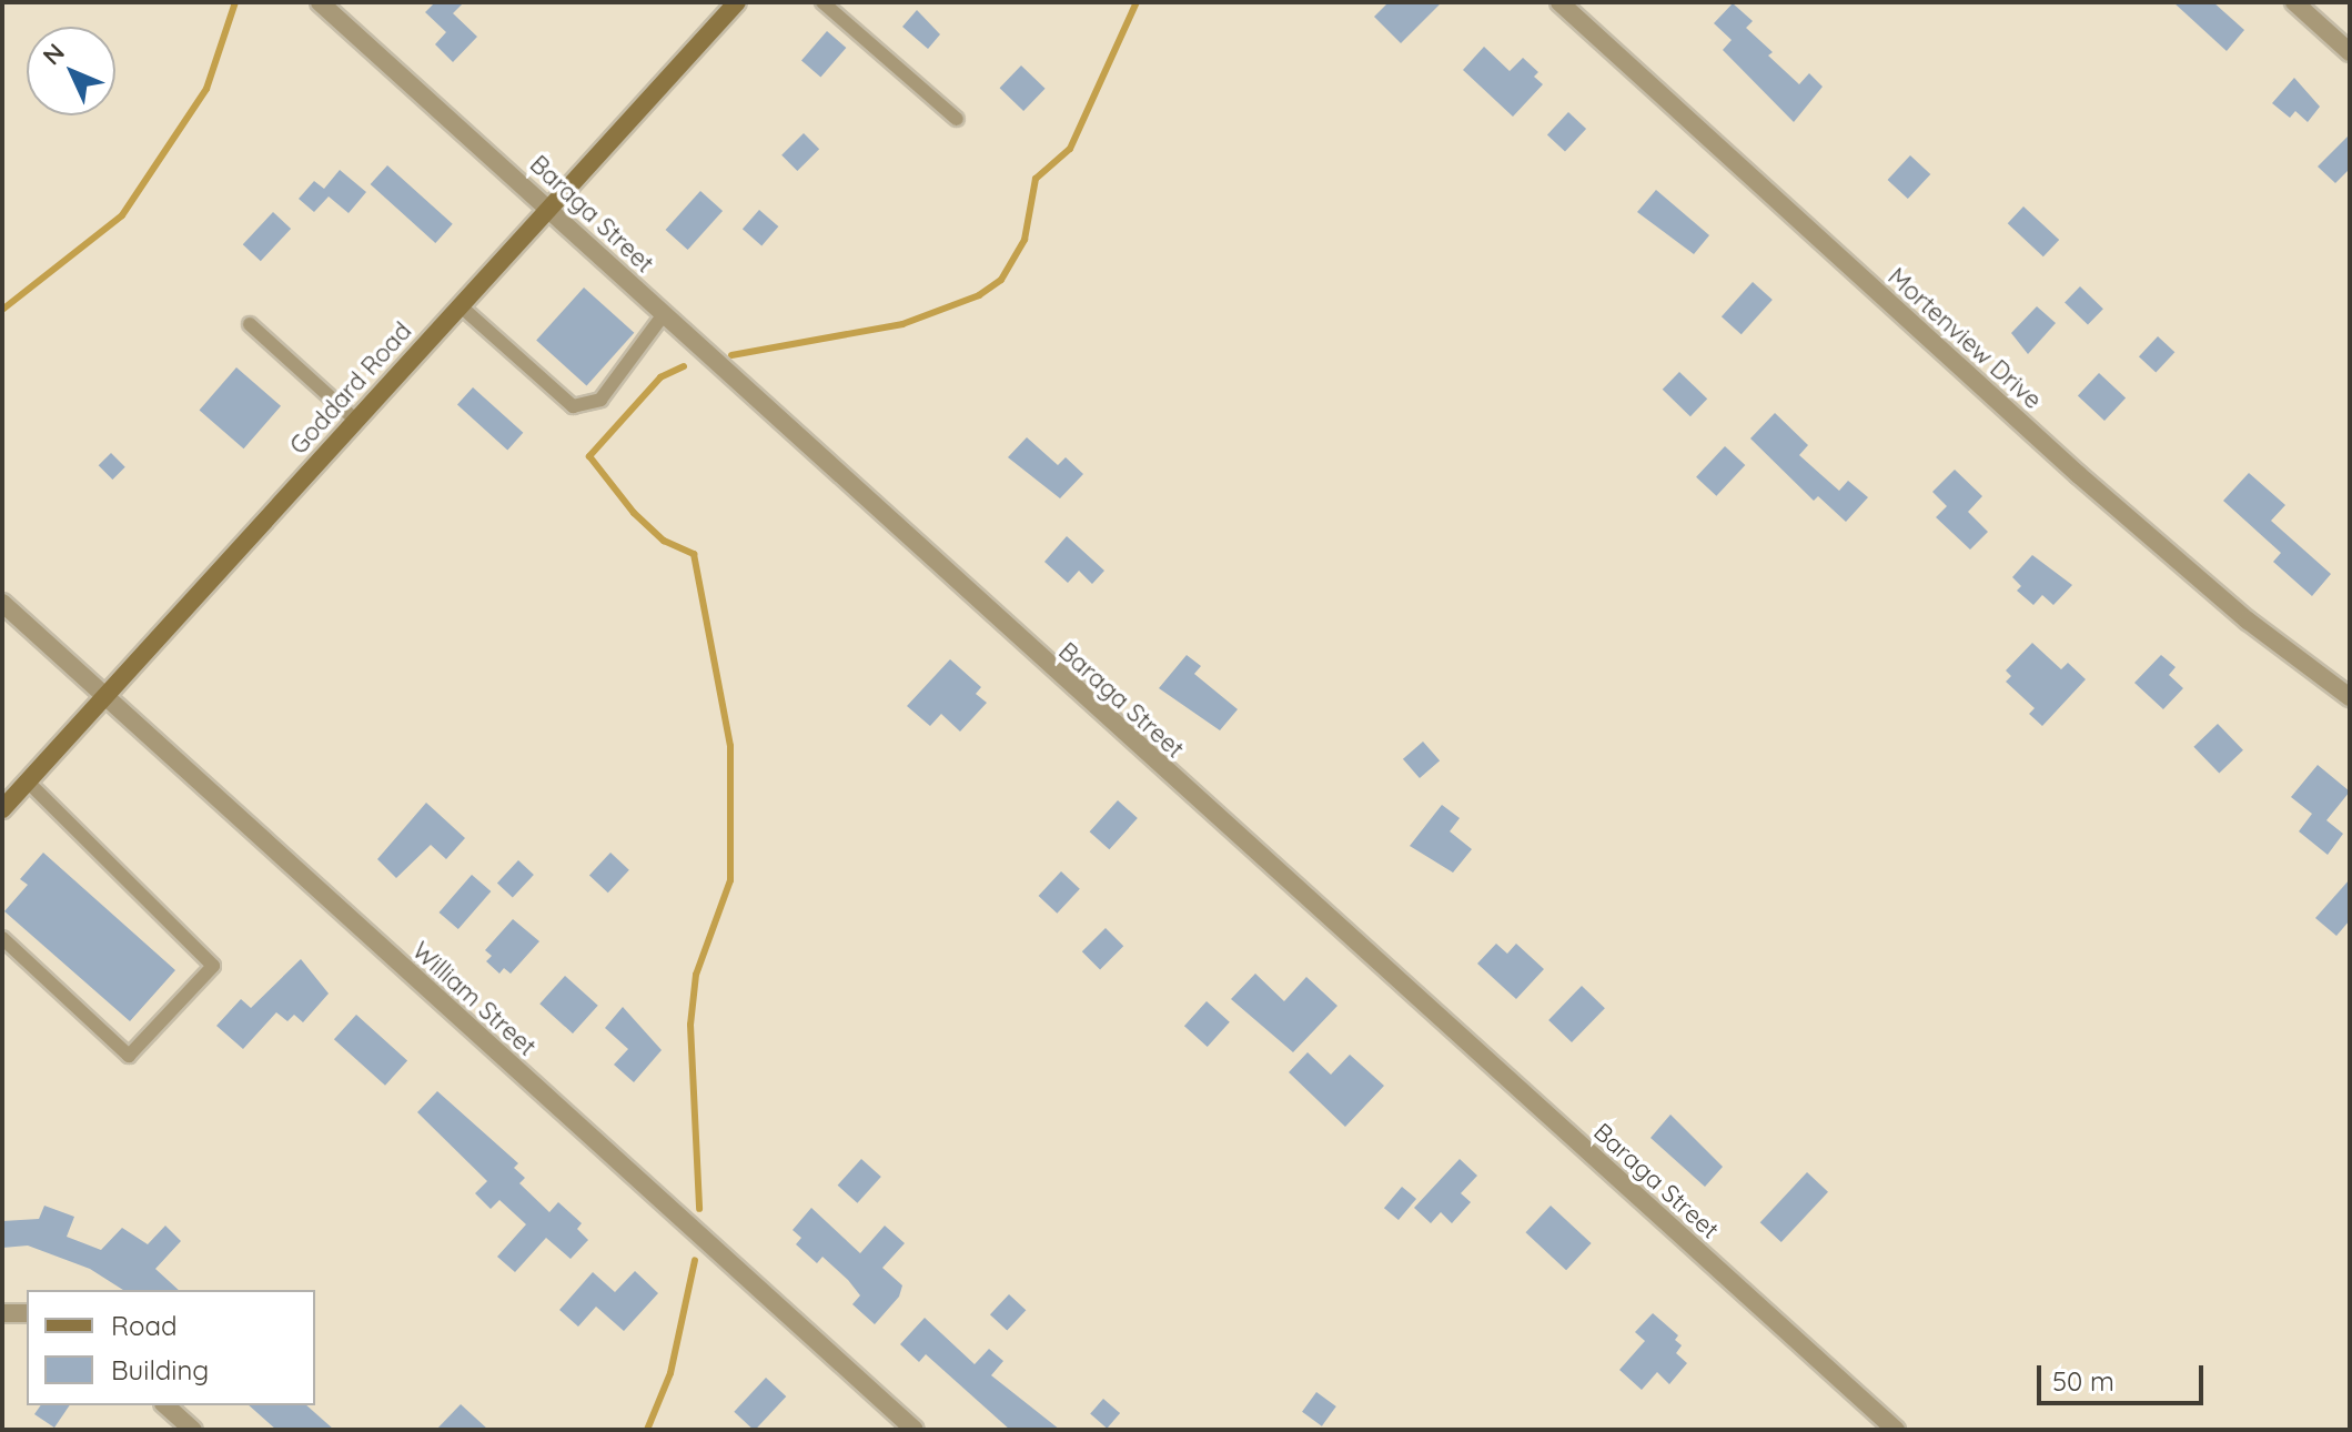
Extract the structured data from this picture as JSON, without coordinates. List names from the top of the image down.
{
  "streets": {
    "main road": ["Goddard Road"],
    "street": ["Baraga Street", "Mortenview Drive", "William Street"]
  },
  "crossings": [
    ["Baraga Street", "Goddard Road"],
    ["Goddard Road", "William Street"]
  ],
  "legend": ["Road", "Building"],
  "scale_bar": "50 m",
  "north": "top left"
}
